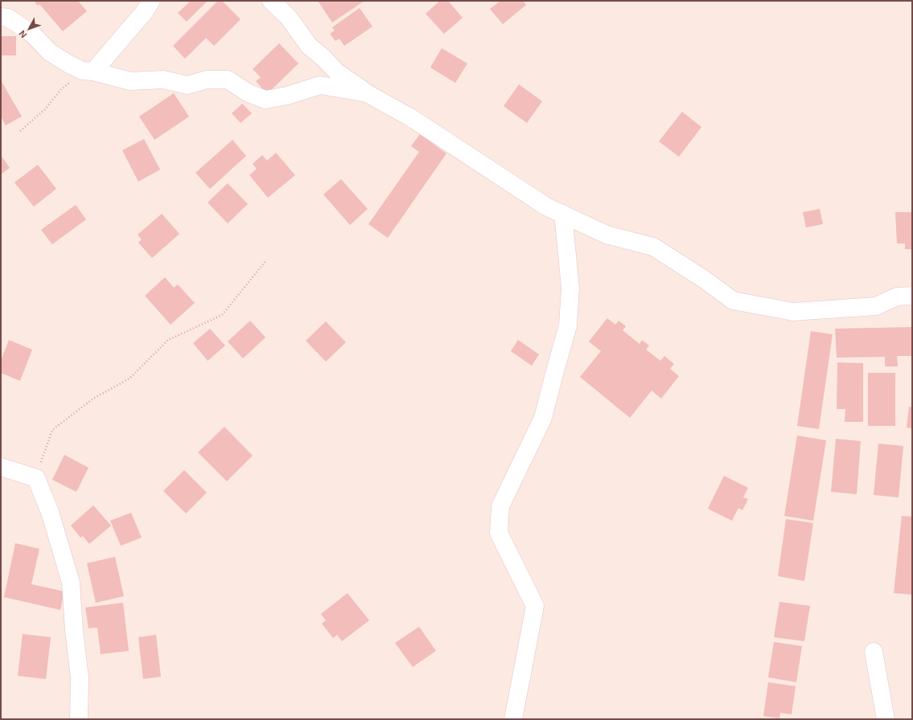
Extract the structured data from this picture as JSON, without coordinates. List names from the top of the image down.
{
  "north": "bottom left"
}
